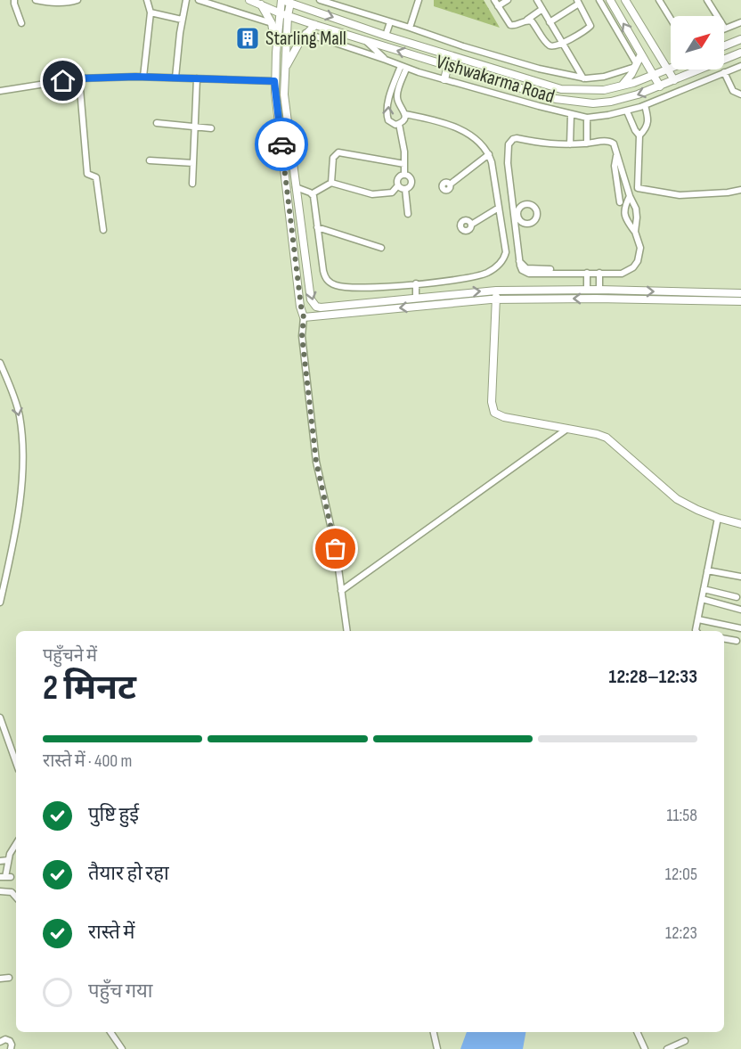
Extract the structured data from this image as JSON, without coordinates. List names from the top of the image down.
{
  "streets": {
    "street": ["Vishwakarma Road"]
  },
  "places": {
    "building": ["Starling Mall"]
  },
  "north": "top right",
  "page": {
    "heading": ["2 मिनट", "पहुँचने में", "12:28–12:33"],
    "bar": "रास्ते में · 400 m",
    "list": [
      ["पुष्टि हुई", "11:58"],
      ["तैयार हो रहा", "12:05"],
      ["रास्ते में", "12:23"],
      "पहुँच गया"
    ]
  }
}
